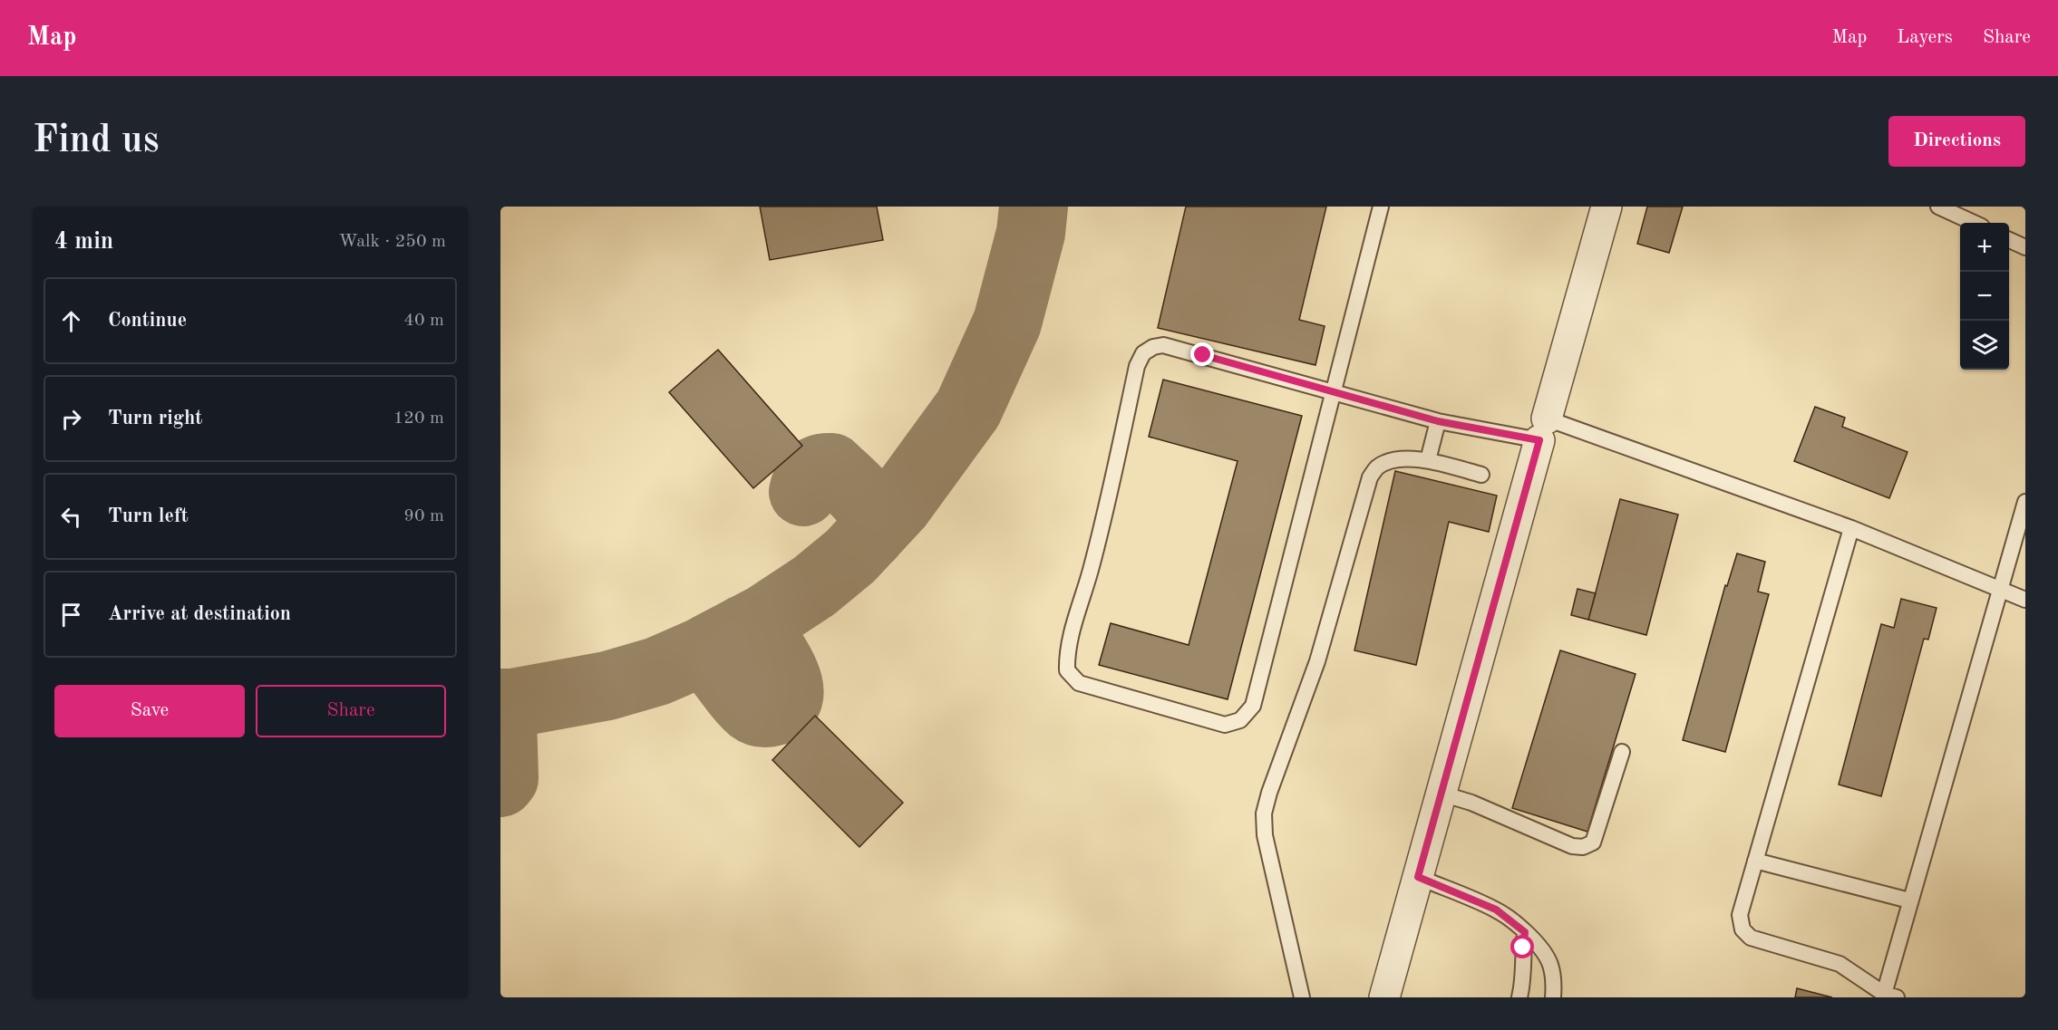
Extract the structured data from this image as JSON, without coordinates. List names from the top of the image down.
{
  "page": {
    "header": "Map",
    "nav": ["Map", "Layers", "Share"],
    "buttons": [
      "Directions",
      ["Save", "Share"]
    ],
    "title": "Find us",
    "heading": ["4 min", "Walk · 250 m"],
    "map_buttons": ["+", "−"],
    "list": [
      ["Continue", "40 m"],
      ["Turn right", "120 m"],
      ["Turn left", "90 m"],
      "Arrive at destination"
    ]
  }
}
